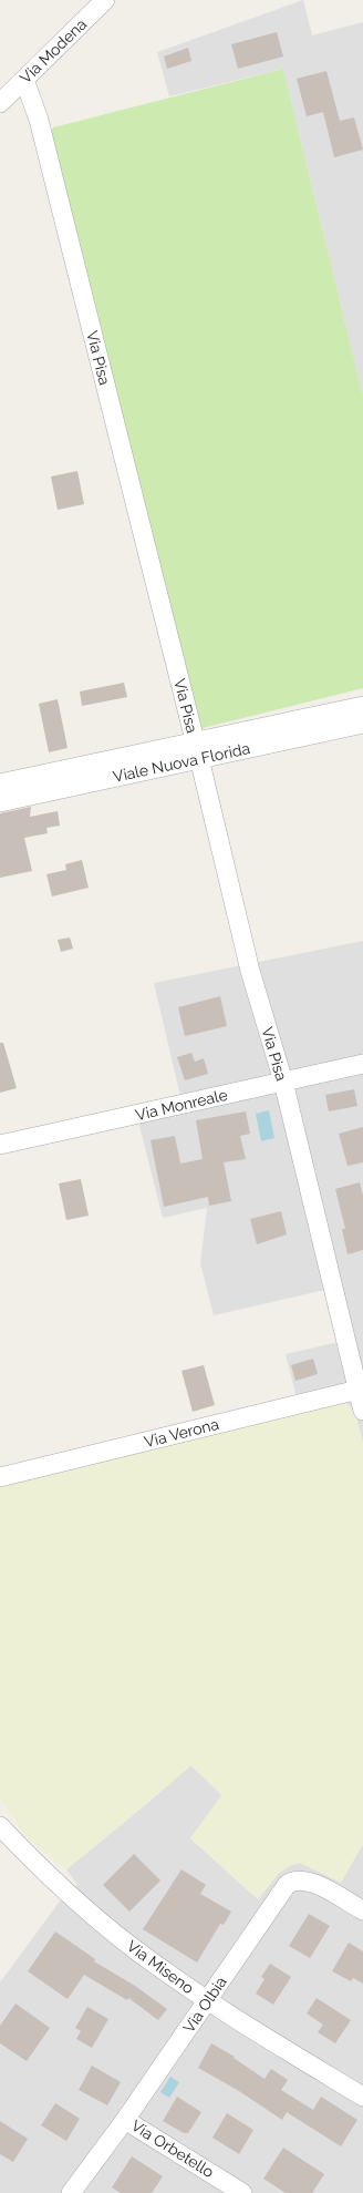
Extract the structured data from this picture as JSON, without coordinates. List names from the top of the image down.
{
  "streets": {
    "street": [
      "Via Modena",
      "Via Pisa",
      "Viale Nuova Florida",
      "Via Monreale",
      "Via Verona",
      "Via Miseno",
      "Via Olbia",
      "Via Orbetello"
    ]
  },
  "crossings": [
    ["Via Modena", "Via Pisa"],
    ["Via Pisa", "Viale Nuova Florida"],
    ["Via Pisa", "Via Monreale"],
    ["Via Pisa", "Via Verona"],
    ["Via Miseno", "Via Olbia"],
    ["Via Olbia", "Via Orbetello"]
  ]
}
